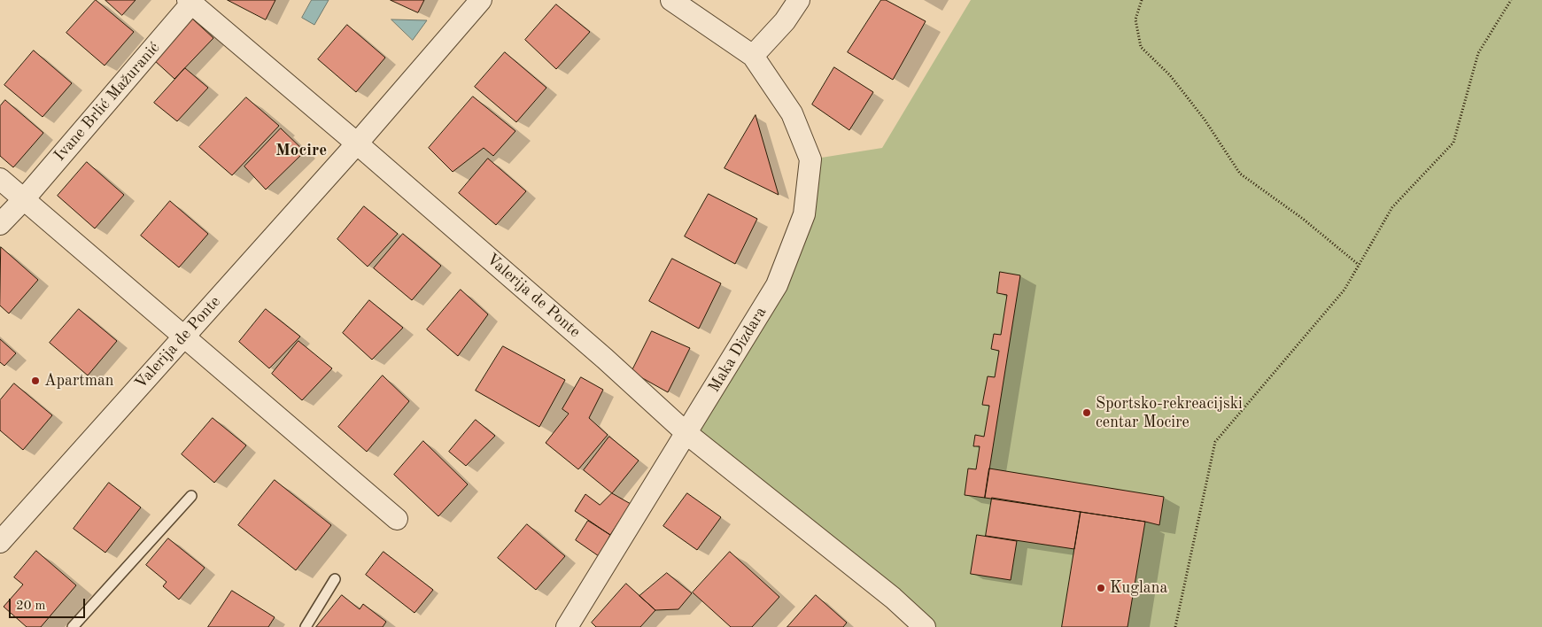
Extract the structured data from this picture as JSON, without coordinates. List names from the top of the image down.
{
  "streets": {
    "street": ["Ivane Brlić Mažuranić", "Valerija de Ponte", "Maka Dizdara"]
  },
  "crossings": [
    ["Ivane Brlić Mažuranić", "Valerija de Ponte"],
    ["Valerija de Ponte", "Maka Dizdara"]
  ],
  "districts": ["Mocire"],
  "places": ["Apartman", "Sportsko-rekreacijski centar Mocire", "Kuglana"],
  "scale_bar": "20 m"
}
